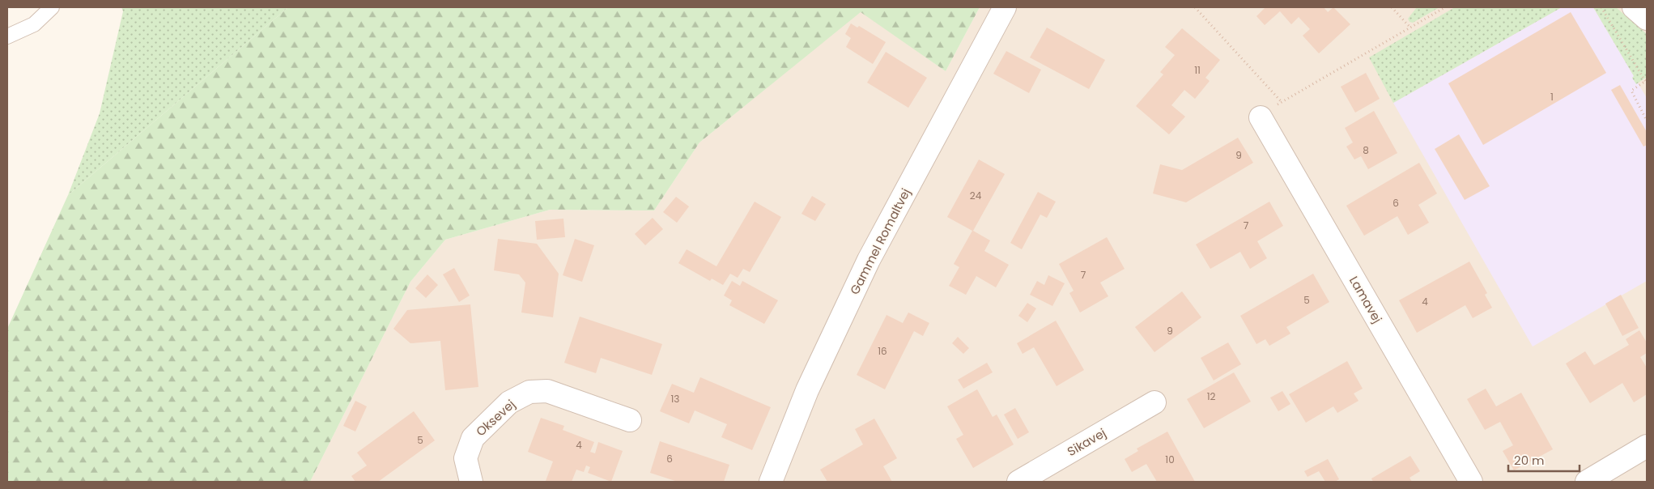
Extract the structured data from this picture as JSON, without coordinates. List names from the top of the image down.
{
  "streets": {
    "street": [
      "Gammel Romaltvej",
      "Lamavej",
      "Oksevej",
      "Sikavej"
    ]
  },
  "house_numbers": [
    "11",
    "1",
    "8",
    "9",
    "24",
    "6",
    "7",
    "7",
    "5",
    "4",
    "9",
    "16",
    "12",
    "13",
    "5",
    "4",
    "6",
    "10"
  ],
  "scale_bar": "20 m"
}
